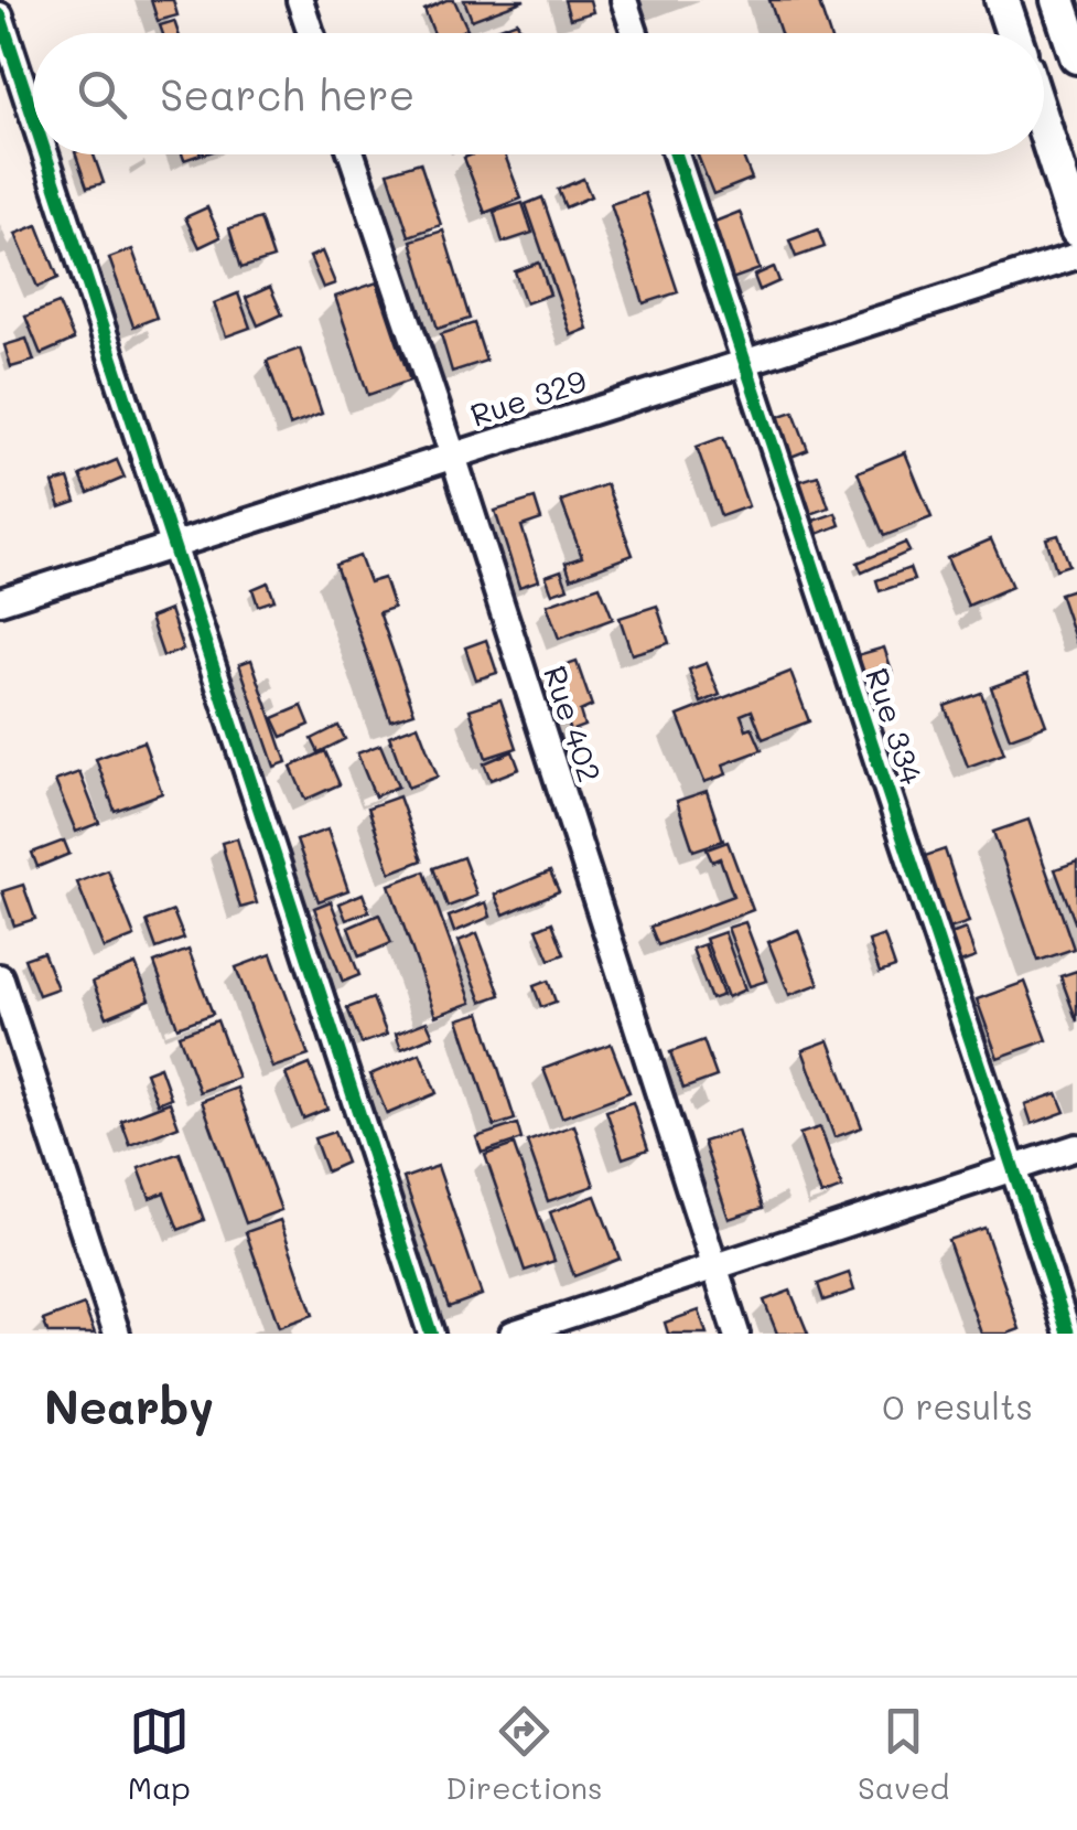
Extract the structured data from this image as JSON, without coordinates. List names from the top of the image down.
{
  "streets": {
    "street": ["Rue 329", "Rue 402", "Rue 334"]
  },
  "crossings": [
    ["Rue 329", "Rue 402"],
    ["Rue 329", "Rue 334"]
  ],
  "page": {
    "search": "Search here",
    "heading": ["Nearby", "0 results"],
    "nav": ["Map", "Directions", "Saved"]
  }
}
